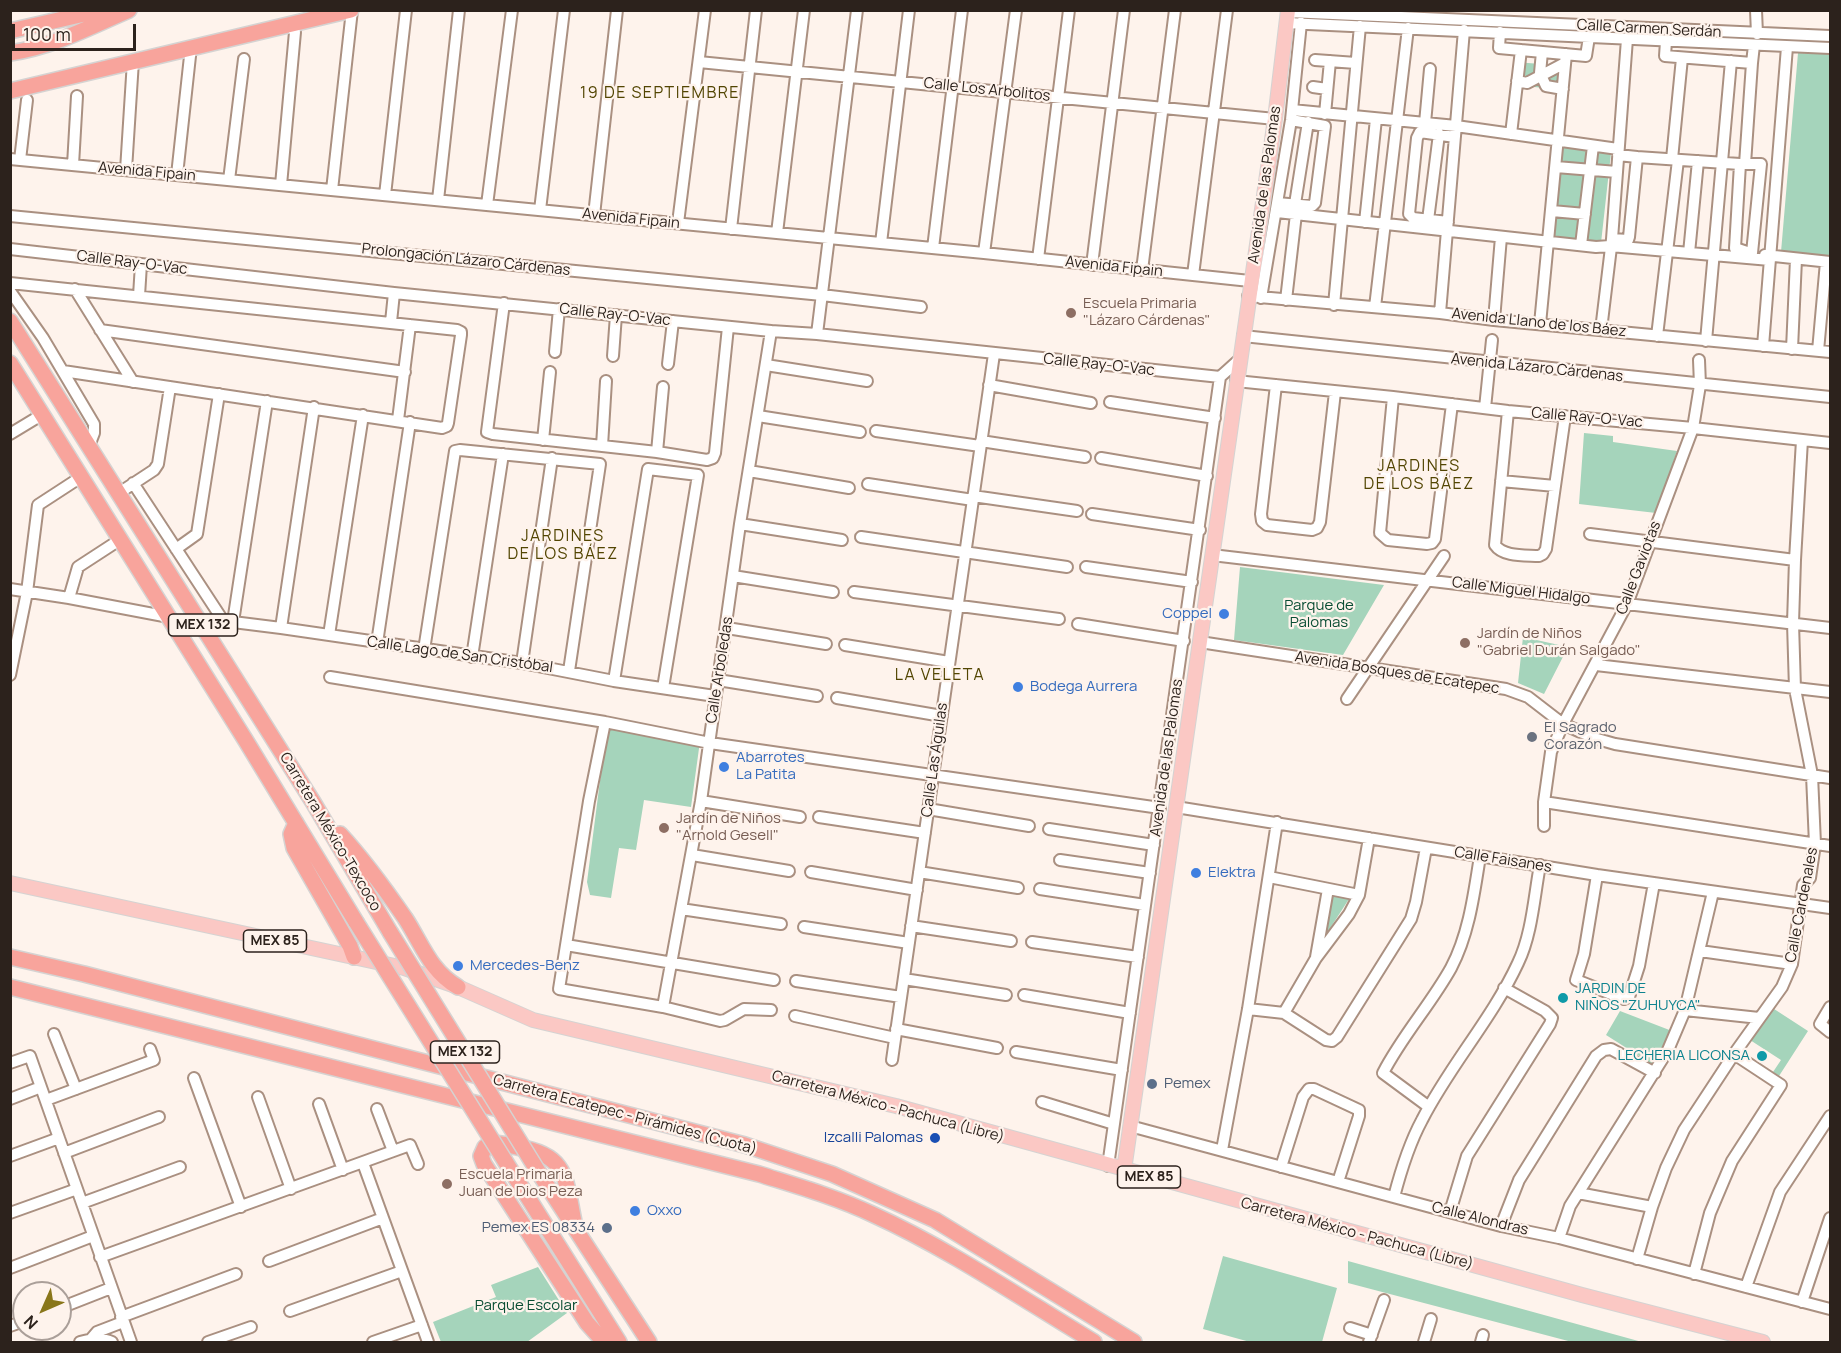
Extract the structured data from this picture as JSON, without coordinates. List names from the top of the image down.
{
  "streets": {
    "highway": ["MEX 132", "Carretera México-Texcoco", "Carretera Ecatepec - Pirámides (Cuota)"],
    "main road": ["Avenida de las Palomas", "MEX 85", "Carretera México - Pachuca (Libre)"],
    "street": [
      "Calle Carmen Serdán",
      "Calle Los Arbolitos",
      "Avenida Fipain",
      "Prolongación Lázaro Cárdenas",
      "Calle Ray-O-Vac",
      "Avenida Llano de los Báez",
      "Avenida Lázaro Cárdenas",
      "Calle Gaviotas",
      "Calle Miguel Hidalgo",
      "Calle Lago de San Cristóbal",
      "Calle Arboledas",
      "Avenida Bosques de Ecatepec",
      "Calle Las Águilas",
      "Calle Faisanes",
      "Calle Cardenales",
      "Calle Alondras"
    ]
  },
  "crossings": [
    ["Calle Carmen Serdán", "Avenida de las Palomas"],
    ["Calle Los Arbolitos", "Avenida de las Palomas"],
    ["Avenida Fipain", "Avenida de las Palomas"],
    ["Avenida de las Palomas", "Calle Ray-O-Vac"],
    ["Avenida de las Palomas", "Avenida Llano de los Báez"],
    ["Avenida de las Palomas", "Avenida Lázaro Cárdenas"],
    ["Avenida de las Palomas", "Calle Miguel Hidalgo"],
    ["Avenida de las Palomas", "Avenida Bosques de Ecatepec"],
    ["Avenida de las Palomas", "Calle Faisanes"],
    ["Avenida de las Palomas", "Carretera México - Pachuca (Libre)"],
    ["Avenida de las Palomas", "Calle Alondras"],
    ["Calle Ray-O-Vac", "Calle Gaviotas"],
    ["Calle Ray-O-Vac", "Calle Arboledas"],
    ["Calle Ray-O-Vac", "Calle Las Águilas"],
    ["Calle Ray-O-Vac", "Calle Cardenales"],
    ["Avenida Lázaro Cárdenas", "Calle Gaviotas"],
    ["Calle Gaviotas", "Calle Miguel Hidalgo"],
    ["Calle Gaviotas", "Avenida Bosques de Ecatepec"],
    ["Calle Miguel Hidalgo", "Calle Cardenales"],
    ["Calle Lago de San Cristóbal", "Calle Arboledas"],
    ["Calle Lago de San Cristóbal", "Carretera México-Texcoco"],
    ["Avenida Bosques de Ecatepec", "Calle Cardenales"],
    ["Calle Faisanes", "Calle Cardenales"],
    ["Calle Cardenales", "Calle Alondras"]
  ],
  "districts": [
    "19 DE SEPTIEMBRE",
    "JARDINES DE LOS BÁEZ",
    "JARDINES DE LOS BÁEZ",
    "LA VELETA"
  ],
  "parks": ["Parque de Palomas", "Parque Escolar"],
  "places": [
    "Escuela Primaria \"Lázaro Cárdenas\"",
    "Coppel",
    "Jardín de Niños \"Gabriel Durán Salgado\"",
    "Bodega Aurrera",
    "El Sagrado Corazón",
    "Abarrotes La Patita",
    "Jardín de Niños \"Arnold Gesell\"",
    "Elektra",
    "Mercedes-Benz",
    "JARDIN DE NIÑOS \"ZUHUYCA\"",
    "LECHERIA LICONSA",
    "Pemex",
    "Izcalli Palomas",
    "Escuela Primaria Juan de Dios Peza",
    "Oxxo",
    "Pemex ES 08334"
  ],
  "scale_bar": "100 m",
  "north": "bottom left"
}
